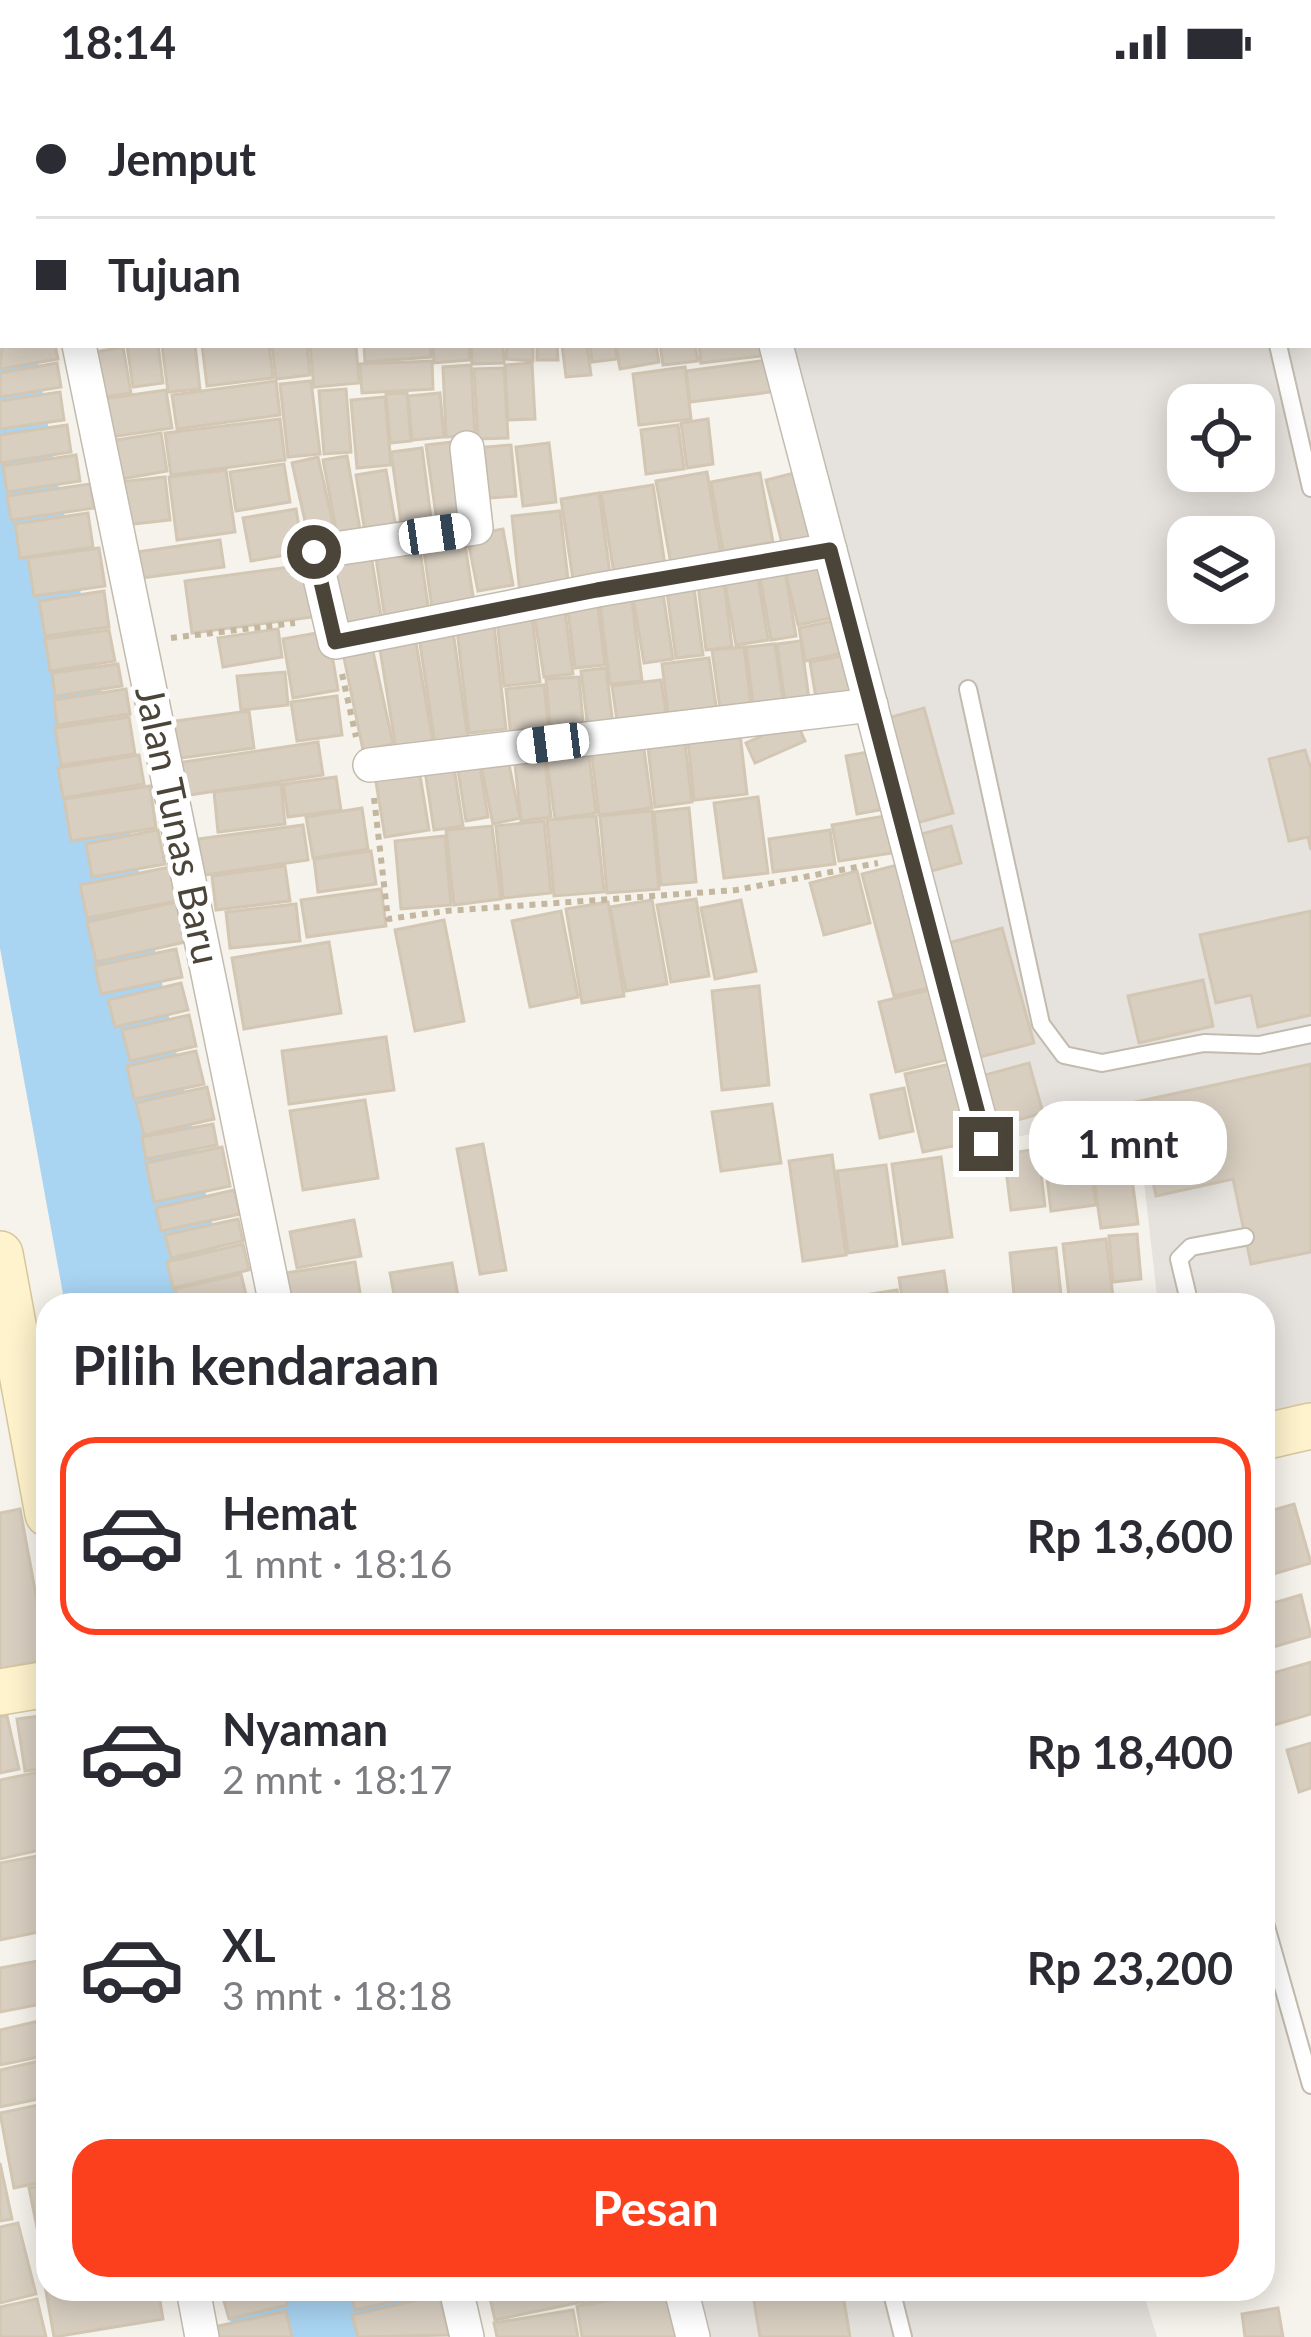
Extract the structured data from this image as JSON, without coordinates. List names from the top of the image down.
{
  "streets": {
    "street": ["Jalan Tunas Baru"]
  },
  "page": {
    "status": "18:14",
    "banner": ["Jemput", "Tujuan"],
    "bubble": "1 mnt",
    "heading": "Pilih kendaraan",
    "list": [
      {
        "name": "Hemat",
        "note": "1 mnt · 18:16",
        "value": "Rp 13,600"
      },
      {
        "name": "Nyaman",
        "note": "2 mnt · 18:17",
        "value": "Rp 18,400"
      },
      {
        "name": "XL",
        "note": "3 mnt · 18:18",
        "value": "Rp 23,200"
      }
    ],
    "buttons": "Pesan"
  }
}
